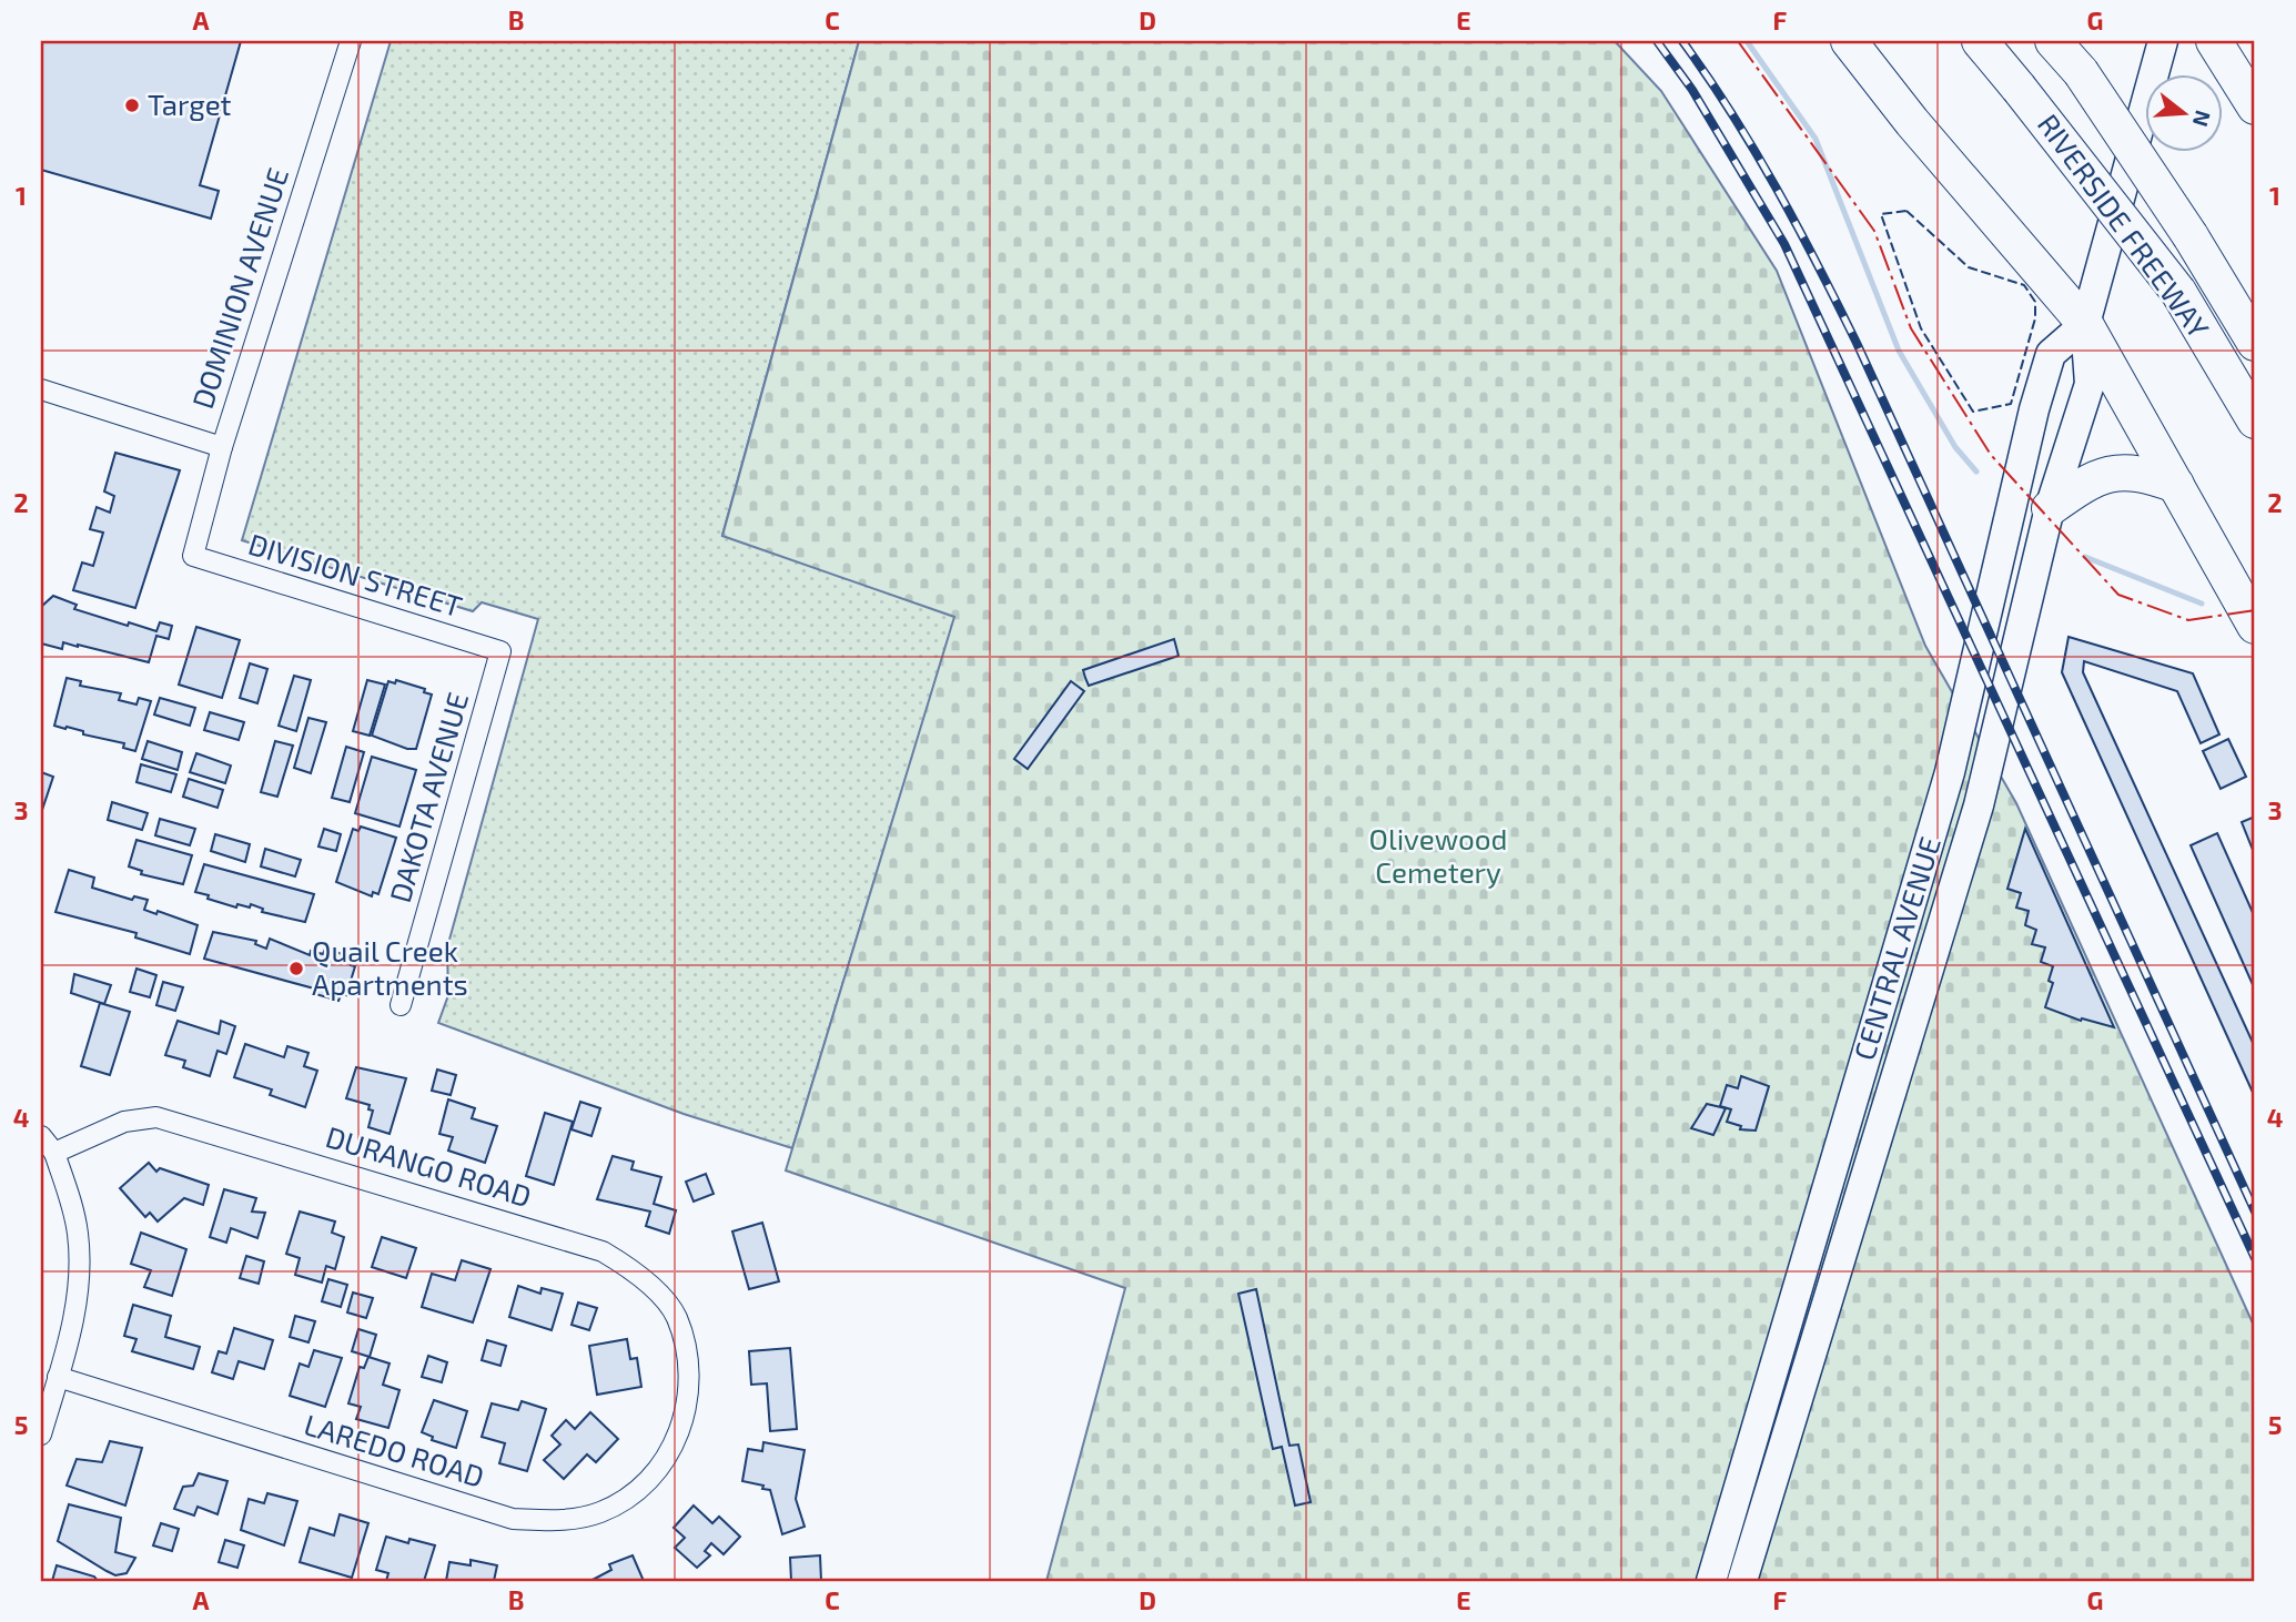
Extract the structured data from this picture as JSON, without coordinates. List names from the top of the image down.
{
  "streets": {
    "highway": ["RIVERSIDE FREEWAY"],
    "main road": ["CENTRAL AVENUE"],
    "street": [
      "DOMINION AVENUE",
      "DIVISION STREET",
      "DAKOTA AVENUE",
      "DURANGO ROAD",
      "LAREDO ROAD"
    ]
  },
  "crossings": [
    ["DOMINION AVENUE", "DIVISION STREET"],
    ["DIVISION STREET", "DAKOTA AVENUE"],
    ["DURANGO ROAD", "LAREDO ROAD"]
  ],
  "parks": ["Olivewood Cemetery"],
  "places": ["Target", "Quail Creek Apartments"],
  "north": "right",
  "grid": {
    "columns": [
      "A",
      "B",
      "C",
      "D",
      "E",
      "F",
      "G"
    ],
    "rows": [
      "1",
      "2",
      "3",
      "4",
      "5"
    ]
  }
}
